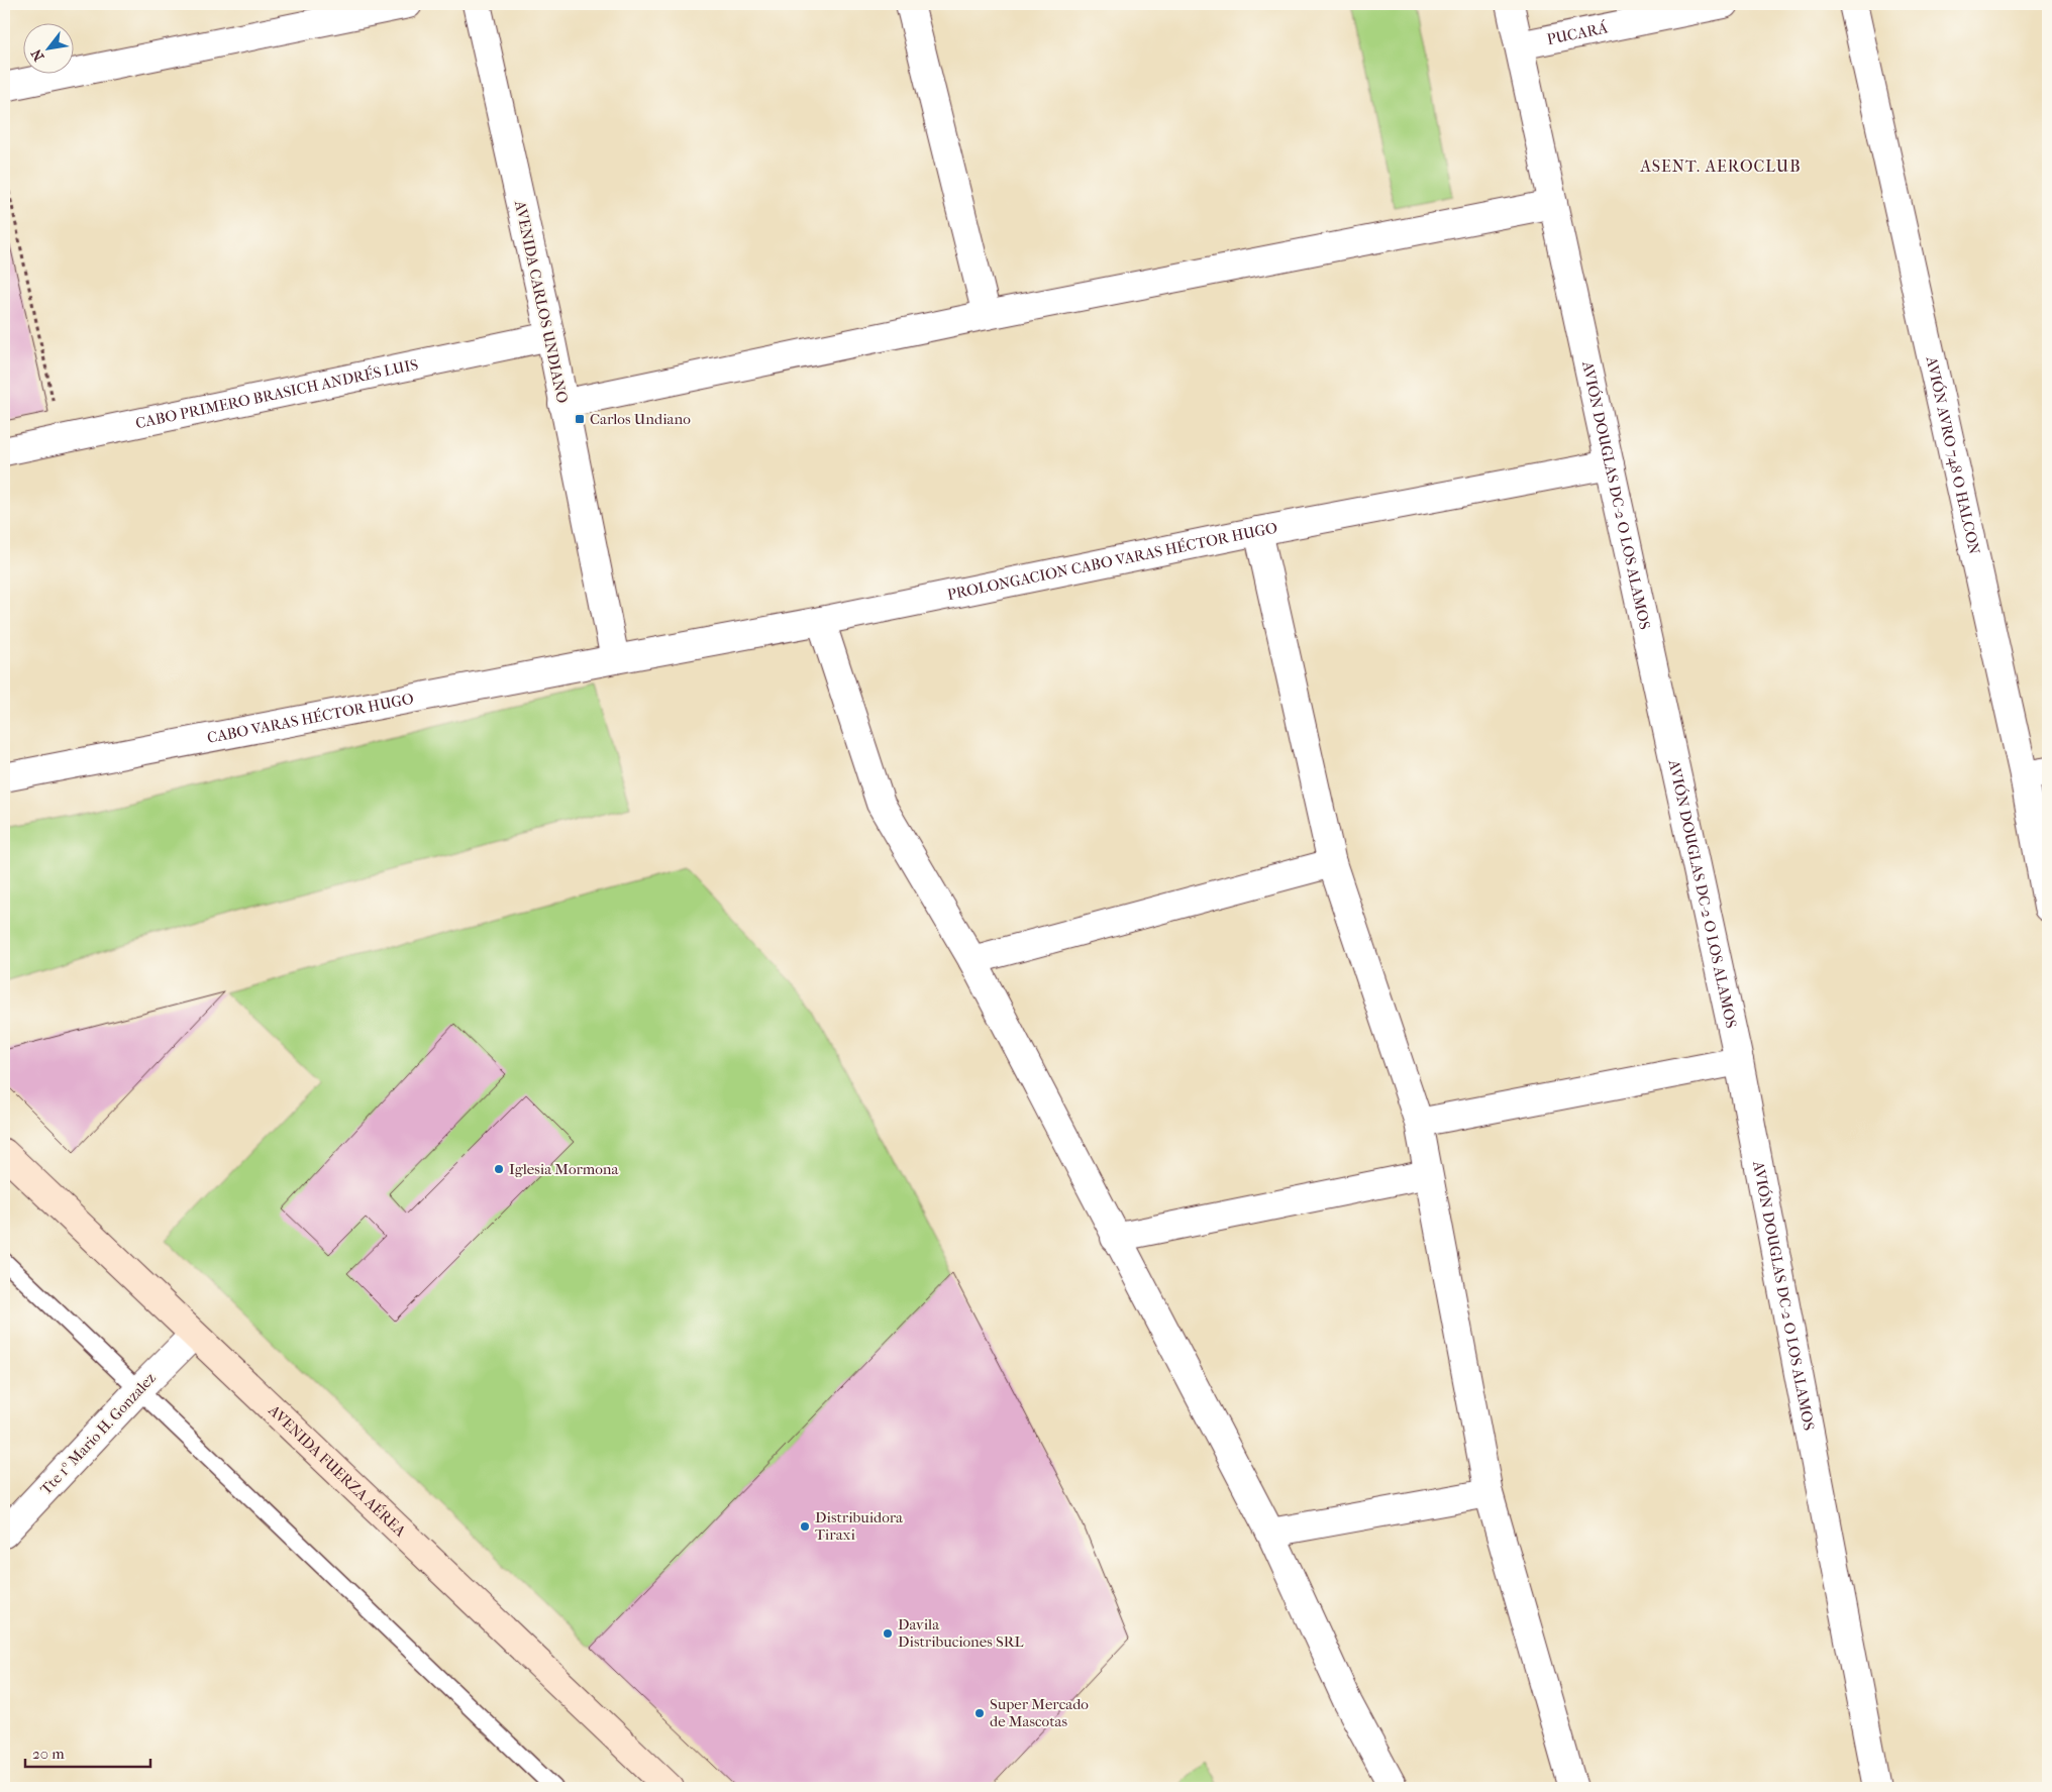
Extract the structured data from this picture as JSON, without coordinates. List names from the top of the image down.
{
  "streets": {
    "main road": ["AVENIDA FUERZA AÉREA"],
    "street": [
      "PUCARÁ",
      "AVENIDA CARLOS UNDIANO",
      "CABO PRIMERO BRASICH ANDRÉS LUIS",
      "AVIÓN AVRO 748 O HALCON",
      "AVIÓN DOUGLAS DC-2 O LOS ALAMOS",
      "PROLONGACION CABO VARAS HÉCTOR HUGO",
      "CABO VARAS HÉCTOR HUGO",
      "Tte 1º Mario H. Gonzalez"
    ]
  },
  "crossings": [
    ["PUCARÁ", "AVIÓN DOUGLAS DC-2 O LOS ALAMOS"],
    ["AVENIDA CARLOS UNDIANO", "CABO PRIMERO BRASICH ANDRÉS LUIS"],
    ["AVENIDA CARLOS UNDIANO", "PROLONGACION CABO VARAS HÉCTOR HUGO"],
    ["AVENIDA CARLOS UNDIANO", "CABO VARAS HÉCTOR HUGO"],
    ["AVIÓN DOUGLAS DC-2 O LOS ALAMOS", "PROLONGACION CABO VARAS HÉCTOR HUGO"],
    ["PROLONGACION CABO VARAS HÉCTOR HUGO", "CABO VARAS HÉCTOR HUGO"],
    ["Tte 1º Mario H. Gonzalez", "AVENIDA FUERZA AÉREA"]
  ],
  "districts": ["ASENT. AEROCLUB"],
  "places": {
    "transit": ["Carlos Undiano"],
    "other": [
      "Iglesia Mormona",
      "Distribuidora Tiraxi",
      "Davila Distribuciones SRL",
      "Super Mercado de Mascotas"
    ]
  },
  "scale_bar": "20 m",
  "north": "bottom left"
}
